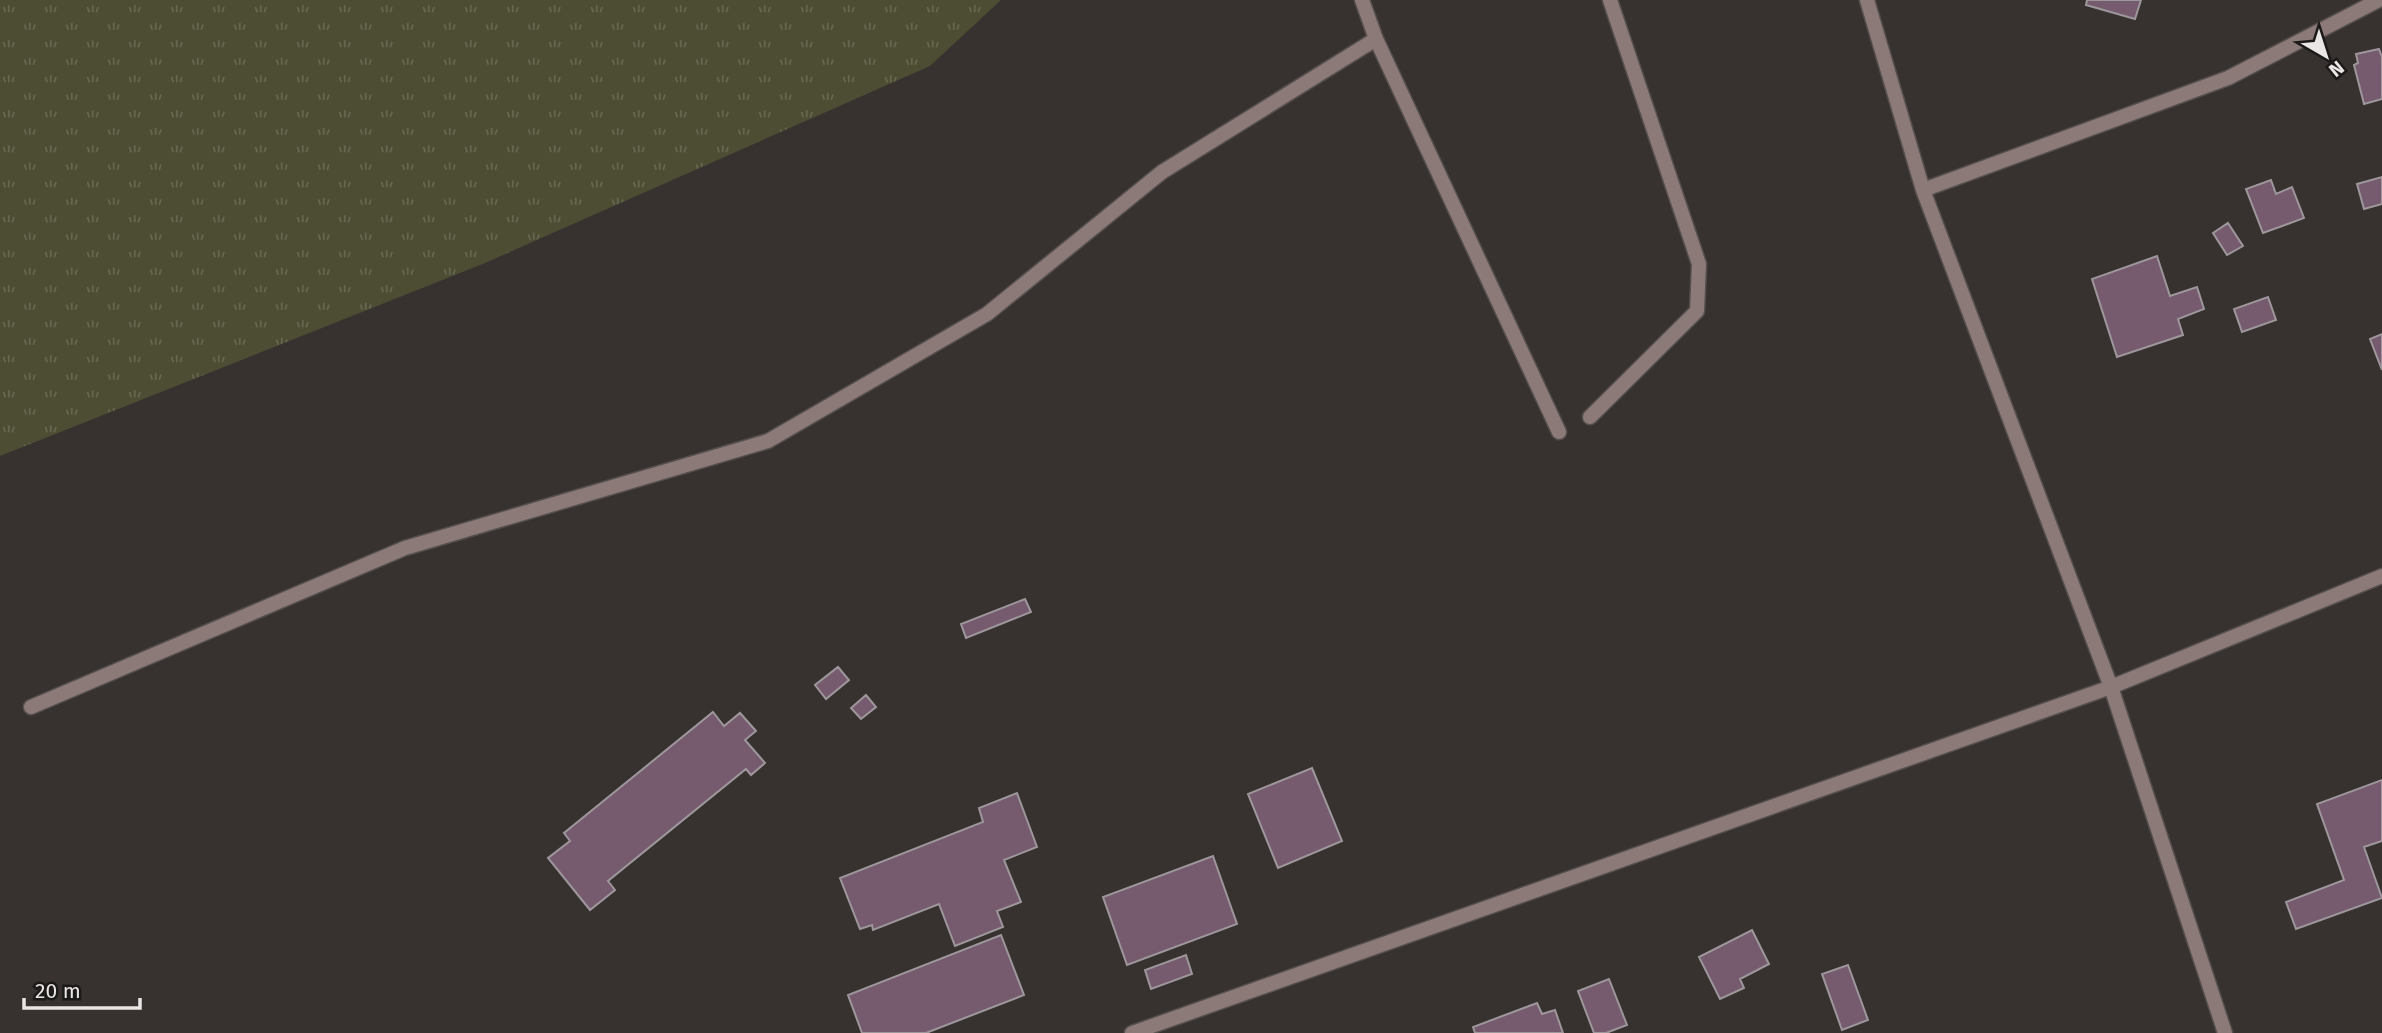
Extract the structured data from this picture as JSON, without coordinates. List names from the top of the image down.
{
  "scale_bar": "20 m",
  "north": "bottom right"
}
